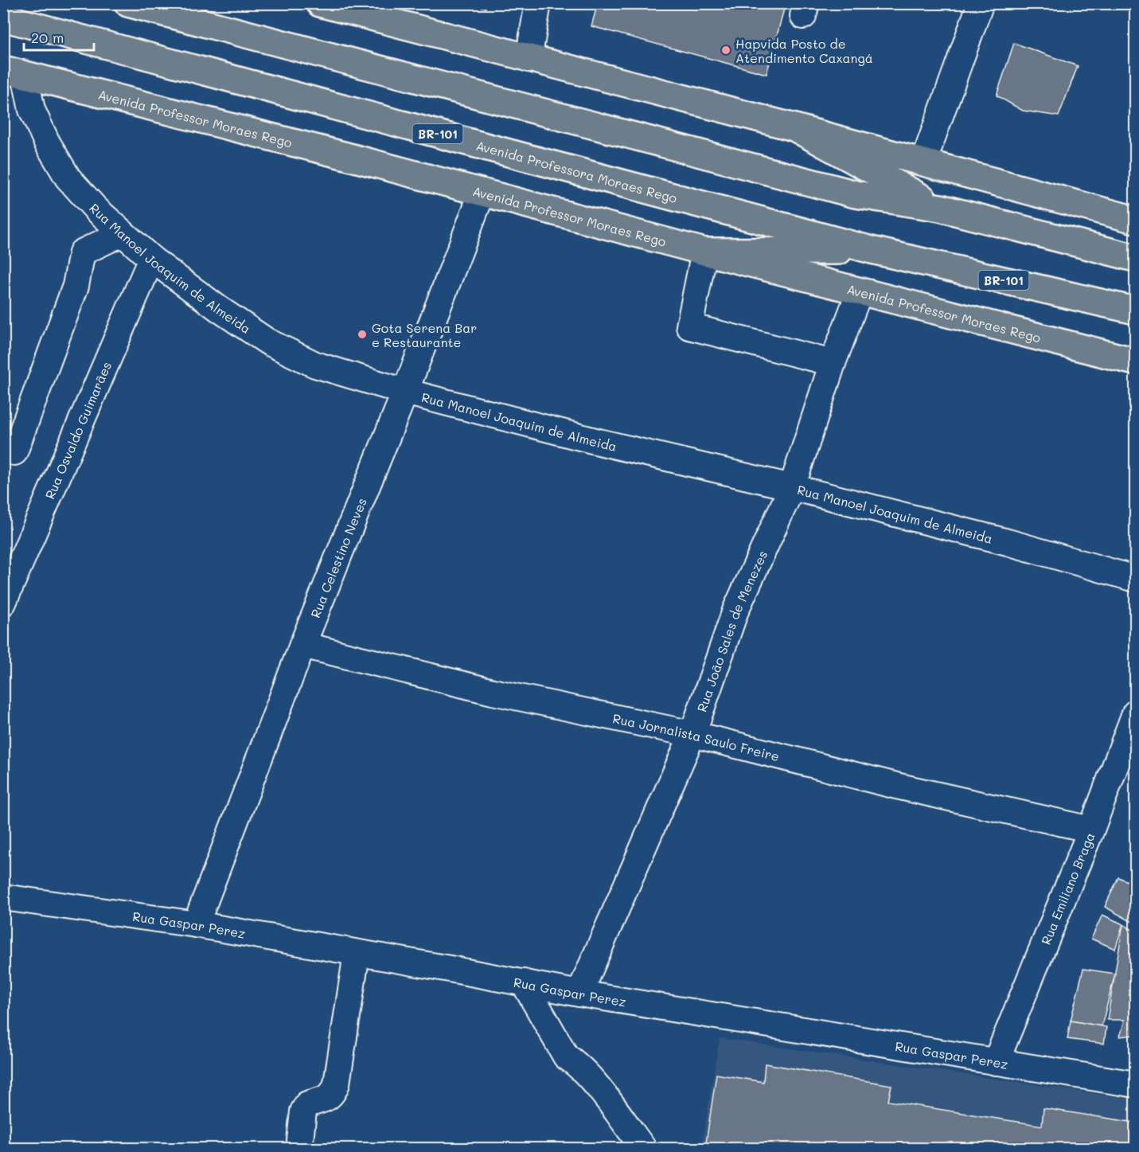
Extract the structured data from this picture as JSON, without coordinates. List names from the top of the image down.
{
  "streets": {
    "main road": ["Avenida Professor Moraes Rego", "BR-101", "Avenida Professora Moraes Rego"],
    "street": [
      "Rua Manoel Joaquim de Almeida",
      "Rua Osvaldo Guimarães",
      "Rua Celestino Neves",
      "Rua João Sales de Menezes",
      "Rua Jornalista Saulo Freire",
      "Rua Emiliano Braga",
      "Rua Gaspar Perez"
    ]
  },
  "crossings": [
    ["Avenida Professor Moraes Rego", "Rua Manoel Joaquim de Almeida"],
    ["Avenida Professor Moraes Rego", "Rua Celestino Neves"],
    ["Avenida Professor Moraes Rego", "Rua João Sales de Menezes"],
    ["BR-101", "Avenida Professora Moraes Rego"],
    ["Rua Manoel Joaquim de Almeida", "Rua Osvaldo Guimarães"],
    ["Rua Manoel Joaquim de Almeida", "Rua Celestino Neves"],
    ["Rua Manoel Joaquim de Almeida", "Rua João Sales de Menezes"],
    ["Rua Celestino Neves", "Rua Jornalista Saulo Freire"],
    ["Rua Celestino Neves", "Rua Gaspar Perez"],
    ["Rua João Sales de Menezes", "Rua Jornalista Saulo Freire"],
    ["Rua João Sales de Menezes", "Rua Gaspar Perez"],
    ["Rua Jornalista Saulo Freire", "Rua Emiliano Braga"],
    ["Rua Emiliano Braga", "Rua Gaspar Perez"]
  ],
  "places": ["Hapvida Posto de Atendimento Caxangá", "Gota Serena Bar e Restaurante"],
  "scale_bar": "20 m"
}
